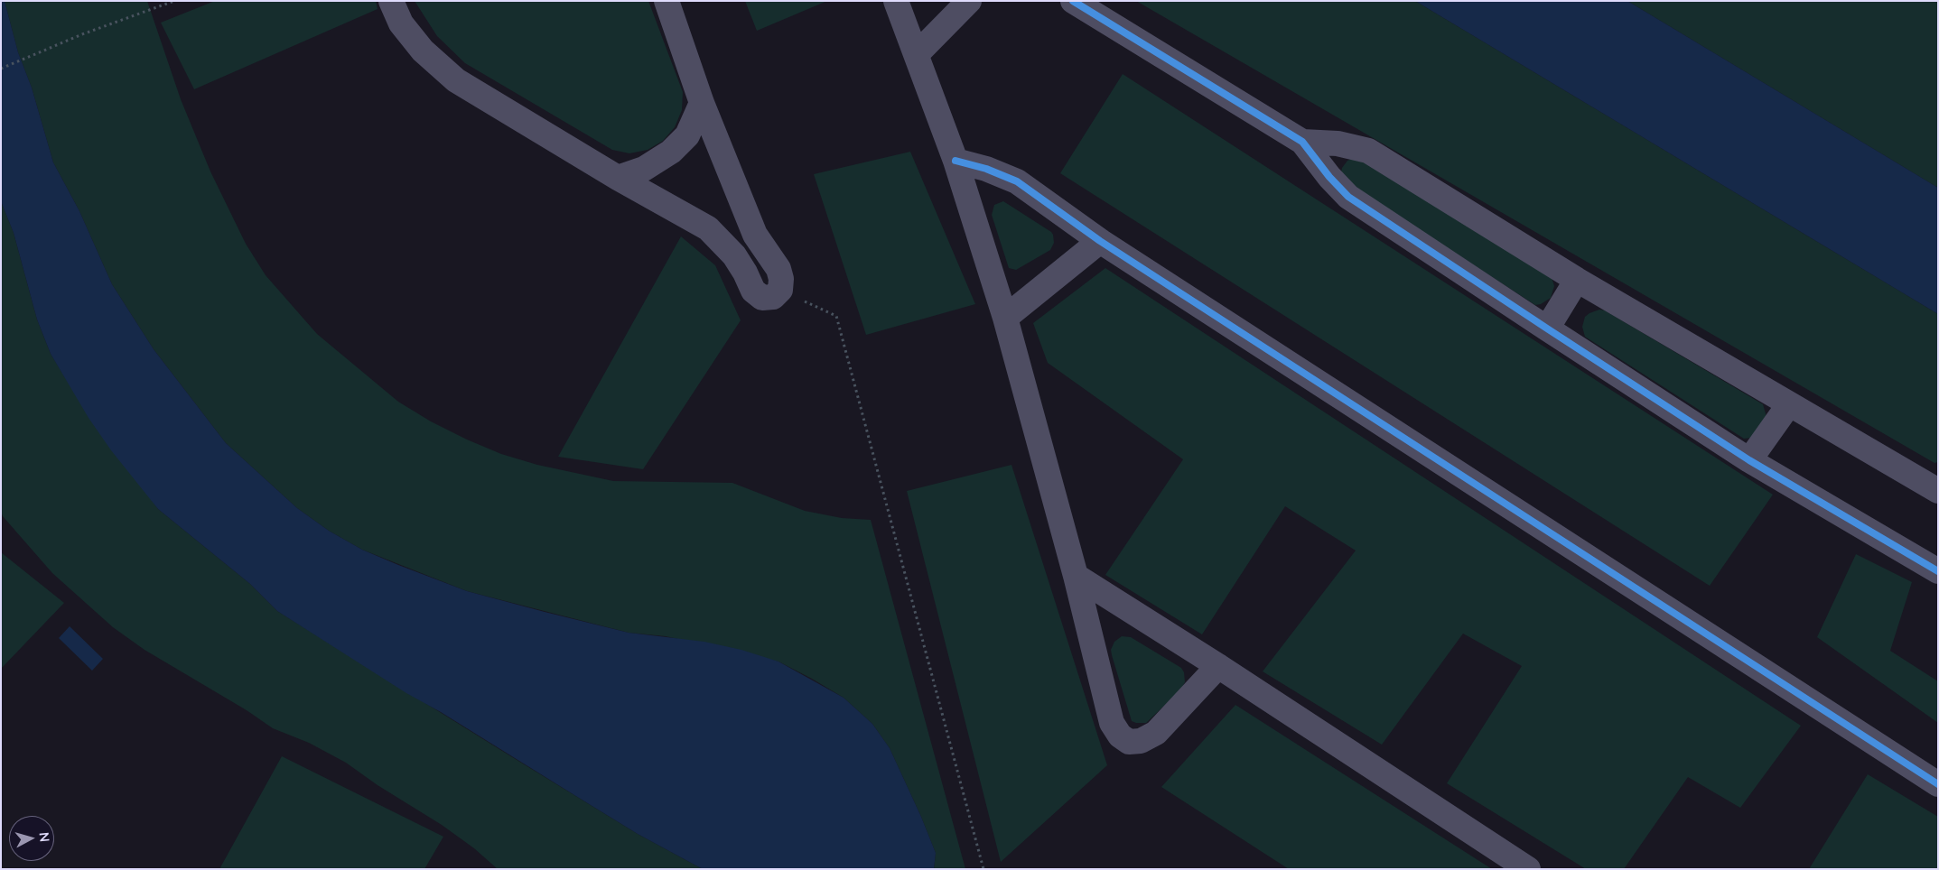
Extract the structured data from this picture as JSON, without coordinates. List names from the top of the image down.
{
  "north": "right"
}
